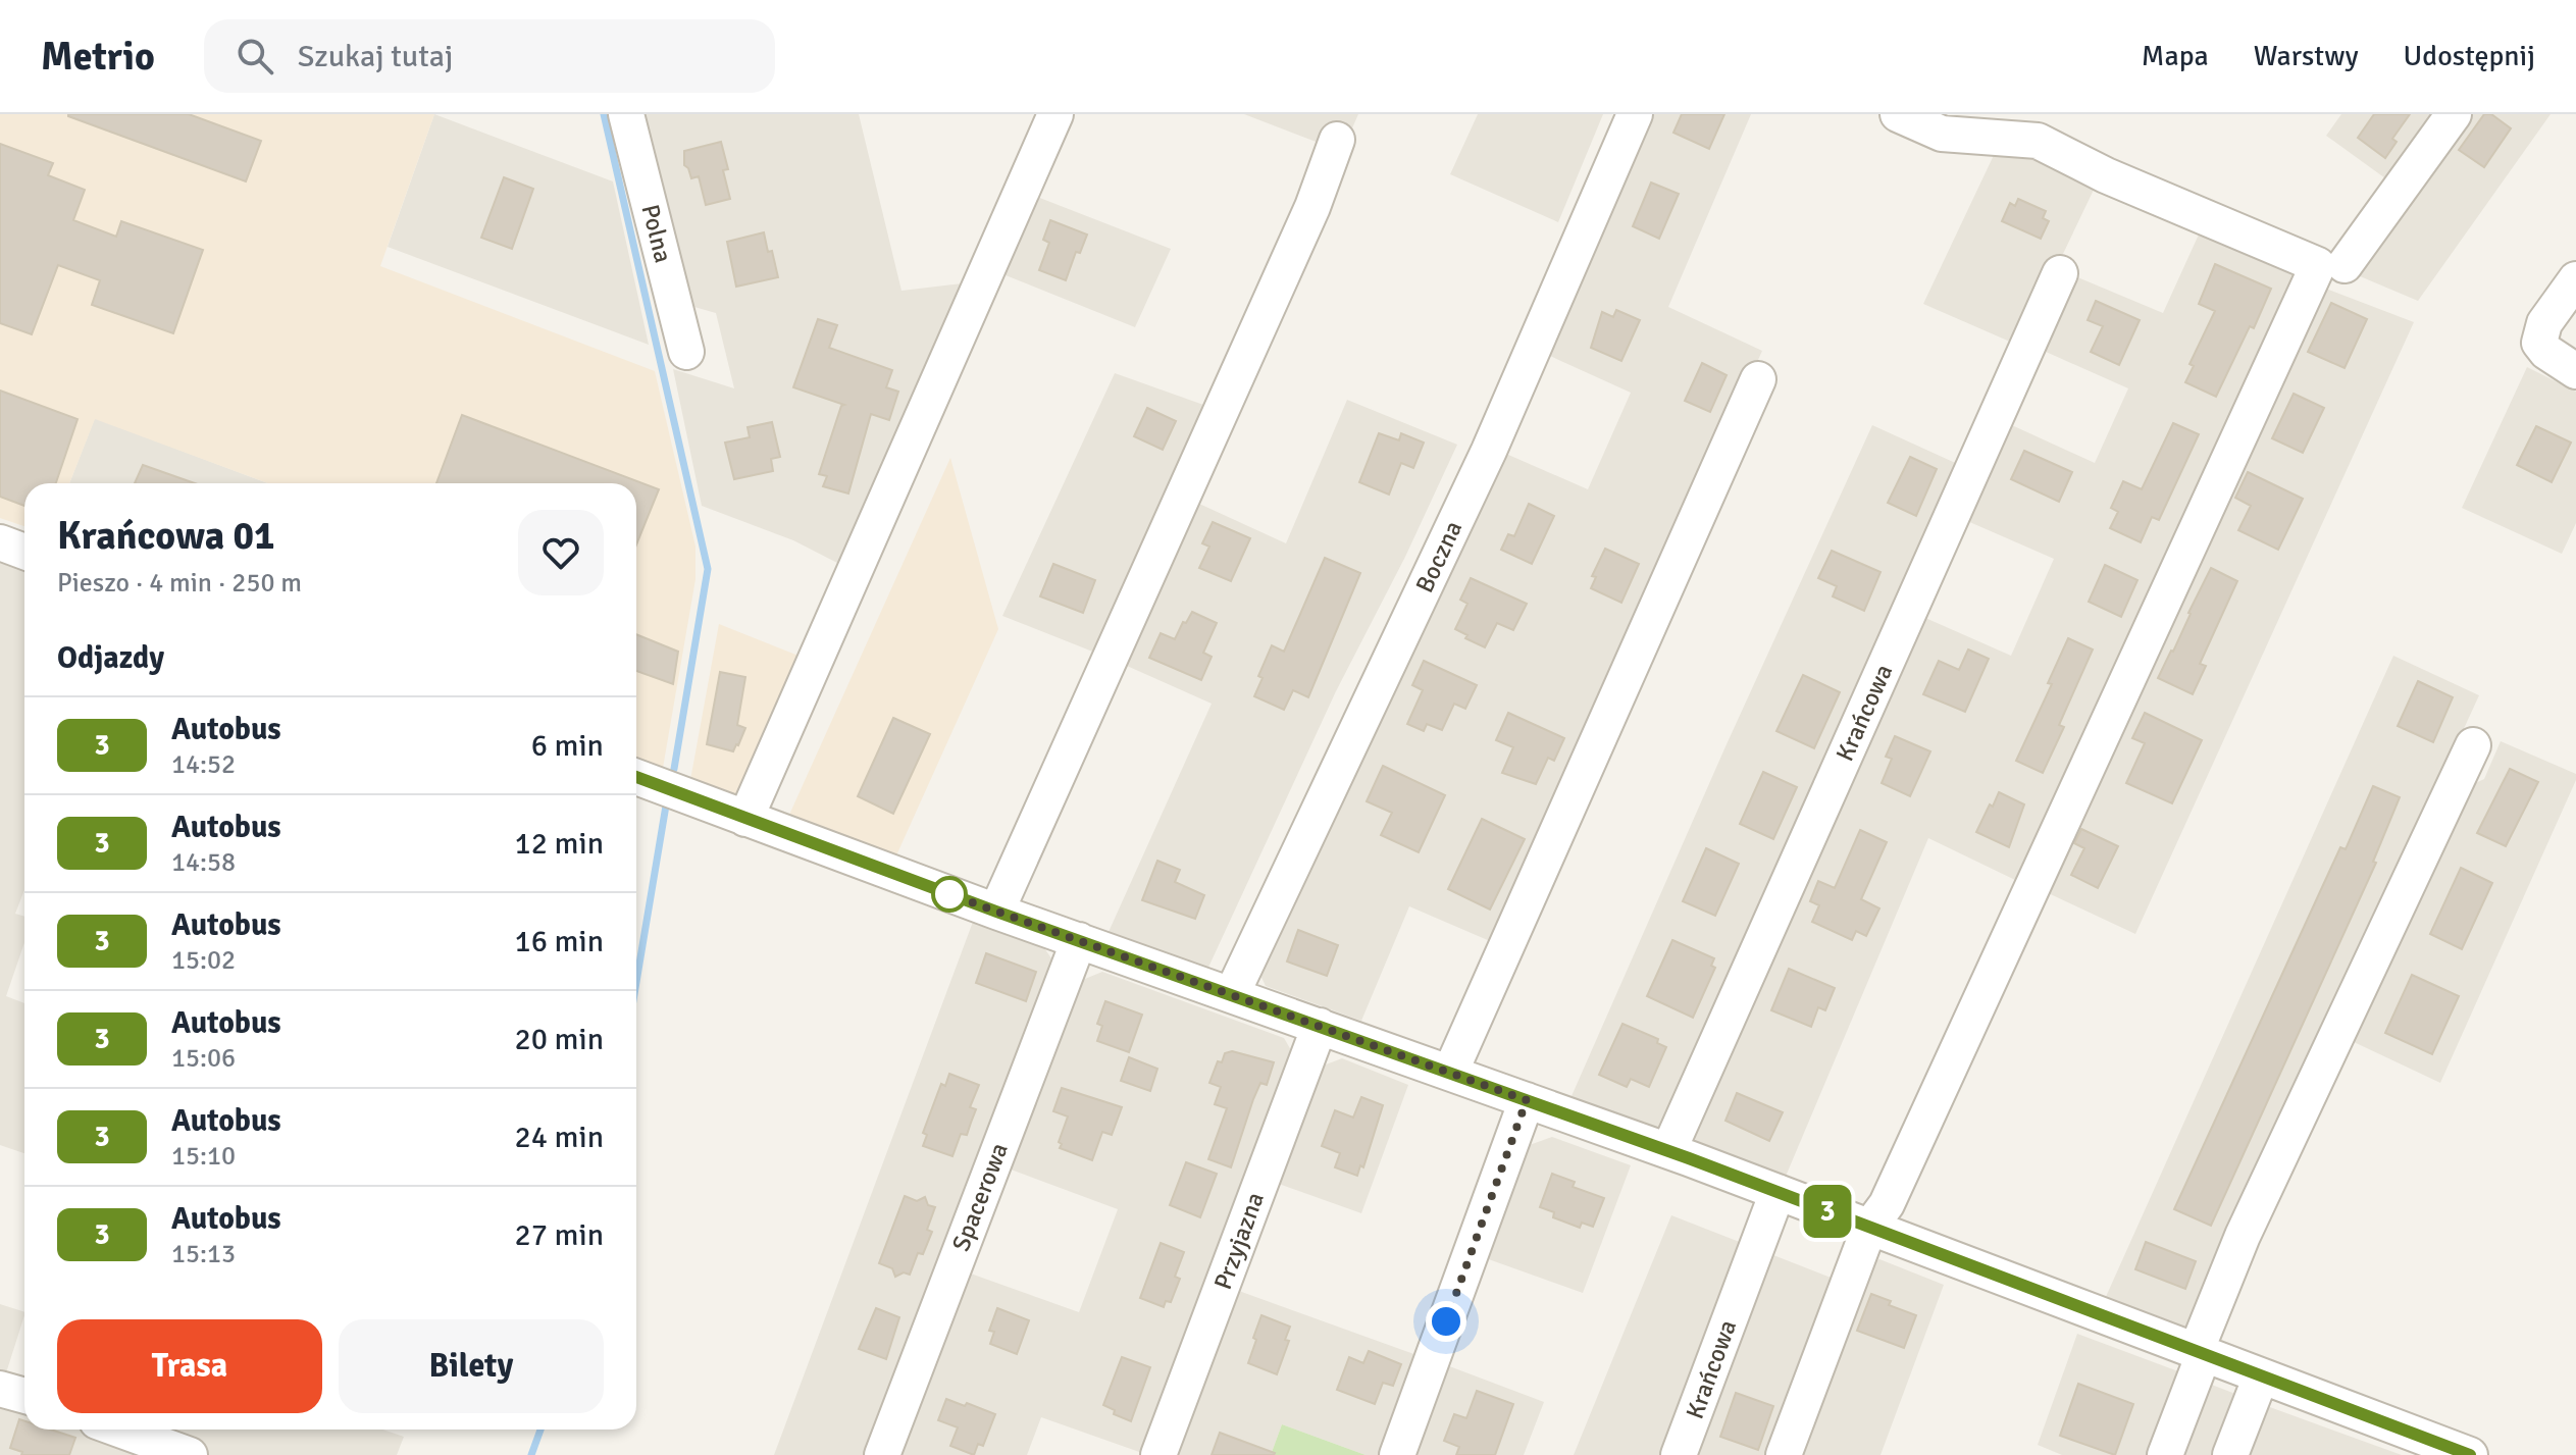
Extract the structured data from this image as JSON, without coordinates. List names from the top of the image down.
{
  "streets": {
    "street": [
      "Polna",
      "Boczna",
      "Krańcowa",
      "Spacerowa",
      "Przyjazna"
    ]
  },
  "lines": ["bus line 3"],
  "page": {
    "header": "Metrio",
    "search": "Szukaj tutaj",
    "nav": ["Mapa", "Warstwy", "Udostępnij"],
    "on_map": "3",
    "heading": [
      ["Krańcowa 01", "Pieszo · 4 min · 250 m"],
      "Odjazdy"
    ],
    "list": [
      {
        "mark": "3",
        "name": "Autobus",
        "note": "14:52",
        "value": "6 min"
      },
      {
        "mark": "3",
        "name": "Autobus",
        "note": "14:58",
        "value": "12 min"
      },
      {
        "mark": "3",
        "name": "Autobus",
        "note": "15:02",
        "value": "16 min"
      },
      {
        "mark": "3",
        "name": "Autobus",
        "note": "15:06",
        "value": "20 min"
      },
      {
        "mark": "3",
        "name": "Autobus",
        "note": "15:10",
        "value": "24 min"
      },
      {
        "mark": "3",
        "name": "Autobus",
        "note": "15:13",
        "value": "27 min"
      }
    ],
    "buttons": ["Trasa", "Bilety"]
  }
}
